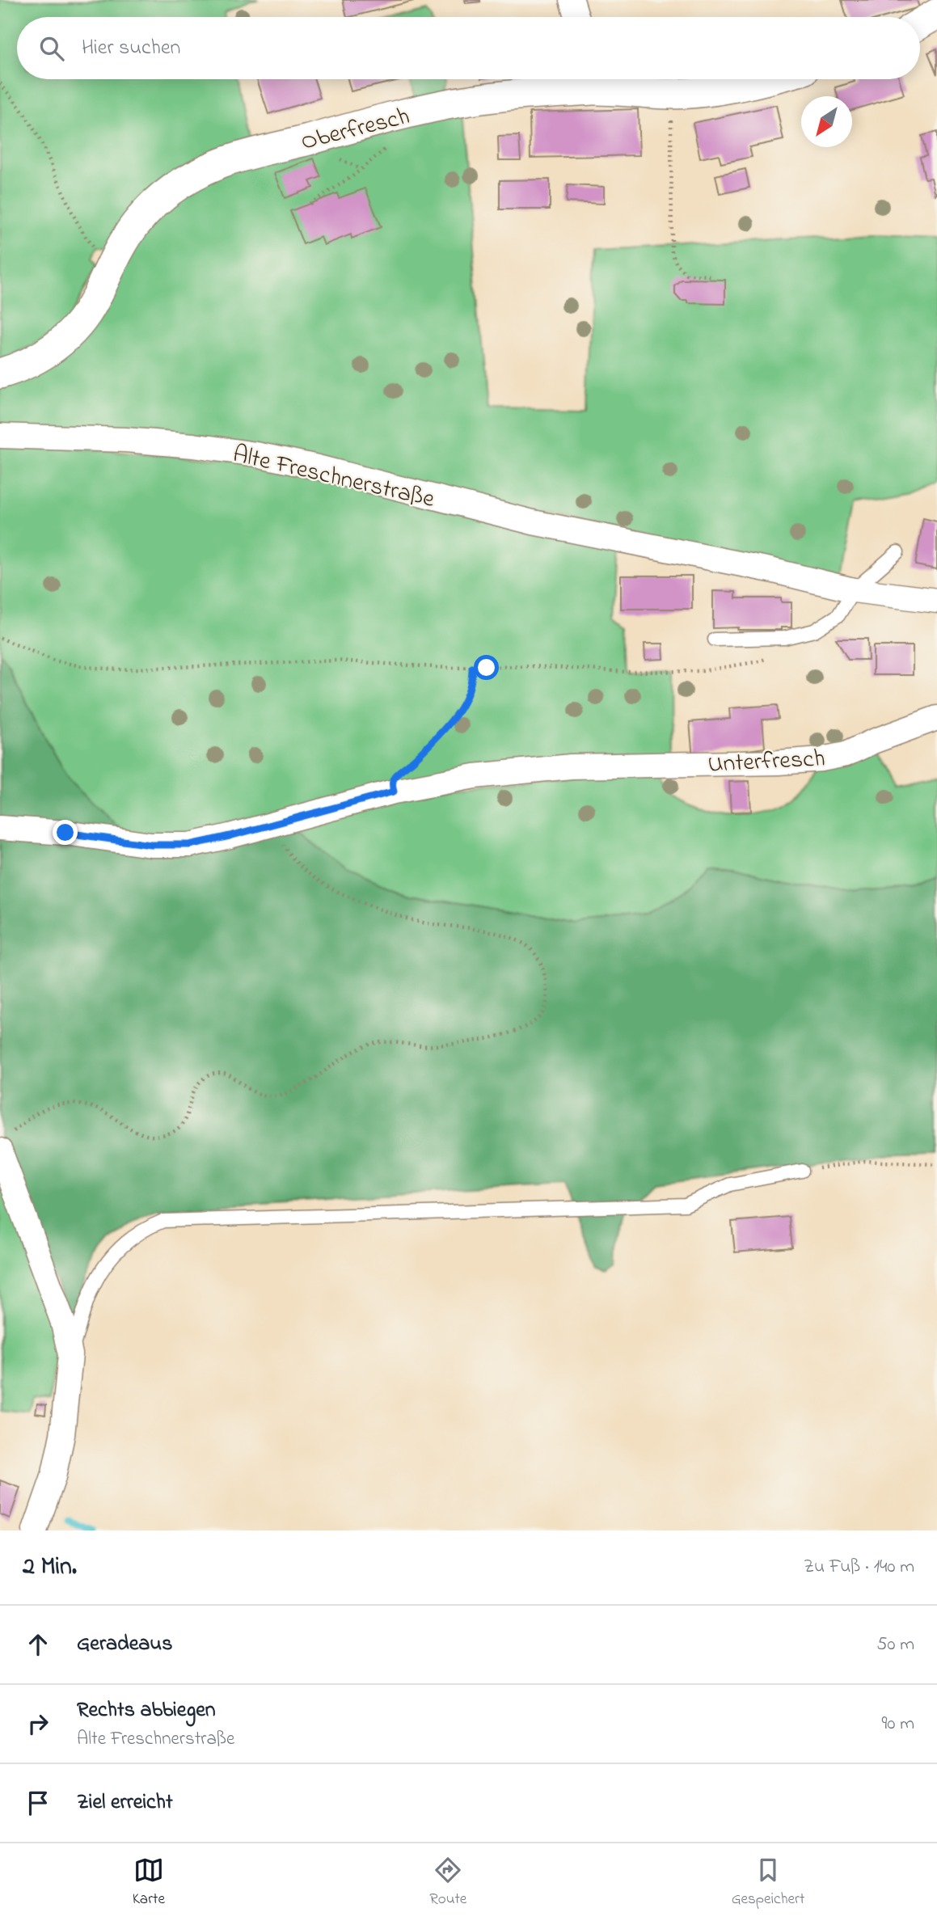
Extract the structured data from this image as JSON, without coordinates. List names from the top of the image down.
{
  "streets": {
    "street": ["Oberfresch", "Alte Freschnerstraße", "Unterfresch"]
  },
  "north": "bottom left",
  "page": {
    "search": "Hier suchen",
    "heading": ["2 Min.", "Zu Fuß · 140 m"],
    "list": [
      ["Geradeaus", "50 m"],
      ["Rechts abbiegen", "Alte Freschnerstraße", "90 m"],
      "Ziel erreicht"
    ],
    "nav": ["Karte", "Route", "Gespeichert"]
  }
}
